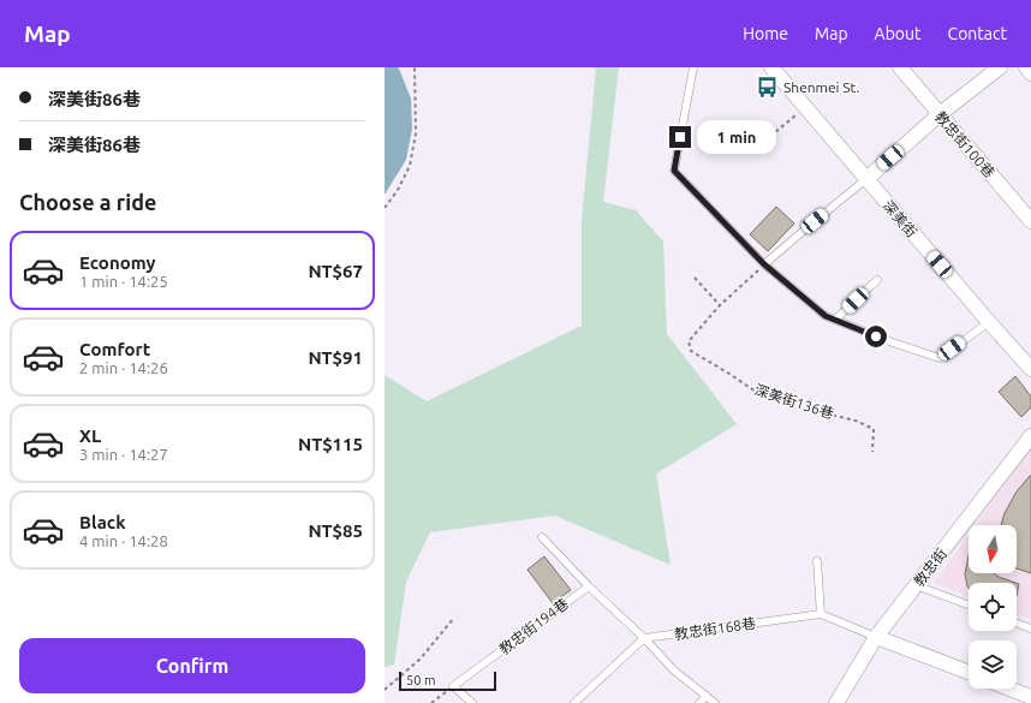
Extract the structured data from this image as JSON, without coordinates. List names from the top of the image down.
{
  "streets": {
    "street": ["教忠街100巷", "深美街", "教忠街"],
    "lane": ["教忠街194巷", "教忠街168巷"],
    "path": ["深美街136巷"]
  },
  "crossings": [
    ["教忠街", "教忠街168巷"]
  ],
  "places": {
    "bus stop": ["Shenmei St."]
  },
  "scale_bar": "50 m",
  "north": "bottom",
  "page": {
    "header": "Map",
    "nav": [
      "Home",
      "Map",
      "About",
      "Contact"
    ],
    "banner": ["深美街86巷", "深美街86巷"],
    "bubble": "1 min",
    "heading": "Choose a ride",
    "list": [
      {
        "name": "Economy",
        "note": "1 min · 14:25",
        "value": "NT$67"
      },
      {
        "name": "Comfort",
        "note": "2 min · 14:26",
        "value": "NT$91"
      },
      {
        "name": "XL",
        "note": "3 min · 14:27",
        "value": "NT$115"
      },
      {
        "name": "Black",
        "note": "4 min · 14:28",
        "value": "NT$85"
      }
    ],
    "buttons": "Confirm",
    "scale": "50 m"
  }
}
